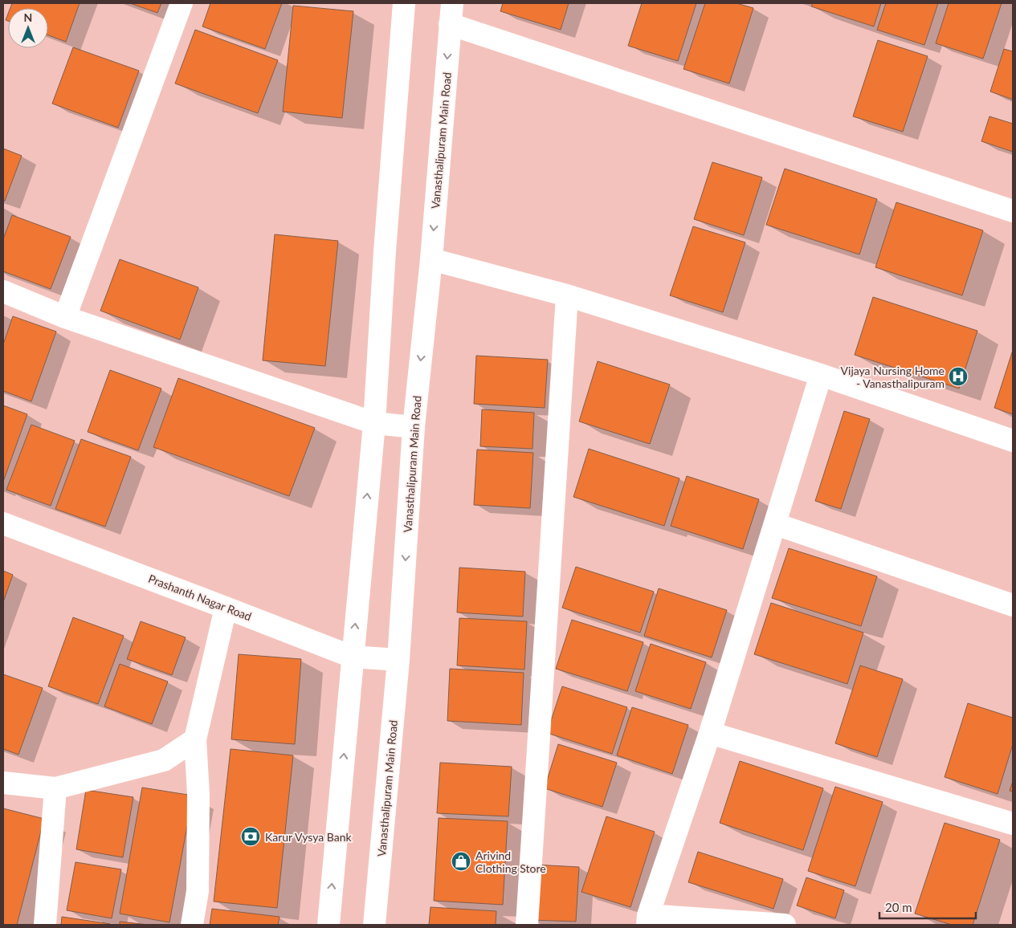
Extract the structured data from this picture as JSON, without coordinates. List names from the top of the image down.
{
  "streets": {
    "street": ["Vanasthalipuram Main Road", "Prashanth Nagar Road"]
  },
  "crossings": [
    ["Vanasthalipuram Main Road", "Prashanth Nagar Road"]
  ],
  "places": {
    "hospital": ["Vijaya Nursing Home - Vanasthalipuram"],
    "bank": ["Karur Vysya Bank"],
    "shop": ["Arivind Clothing Store"]
  },
  "scale_bar": "20 m",
  "north": "top"
}
